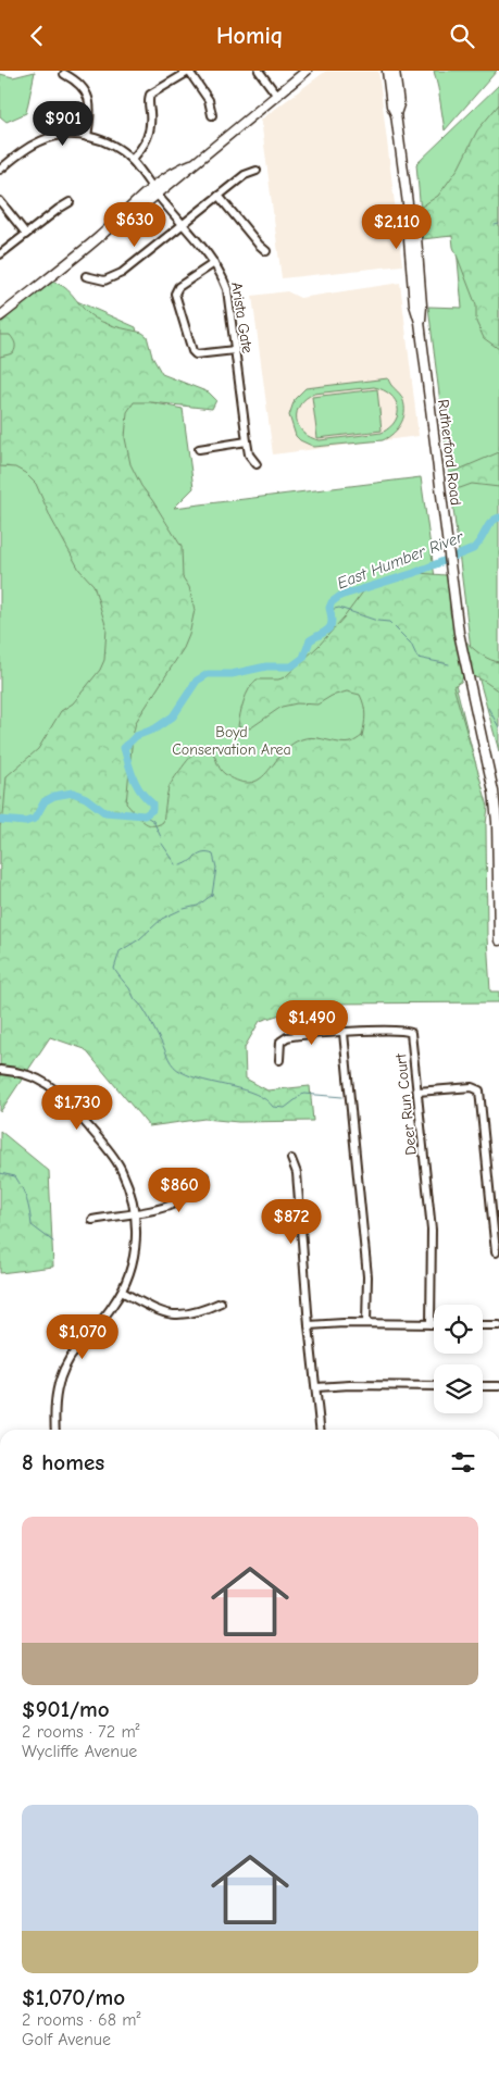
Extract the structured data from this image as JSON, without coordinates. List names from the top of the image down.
{
  "streets": {
    "main road": ["Rutherford Road"],
    "street": ["Arista Gate", "Deer Run Court"]
  },
  "water": ["East Humber River"],
  "parks": ["Boyd Conservation Area"],
  "page": {
    "header": "Homiq",
    "price": [
      "$901",
      "$630",
      "$2,110",
      "$1,490",
      "$1,730",
      "$860",
      "$872",
      "$1,070"
    ],
    "heading": "8 homes",
    "list": [
      {
        "name": "$901/mo",
        "note": "2 rooms · 72 m² · Wycliffe Avenue"
      },
      {
        "name": "$1,070/mo",
        "note": "2 rooms · 68 m² · Golf Avenue"
      }
    ]
  }
}
